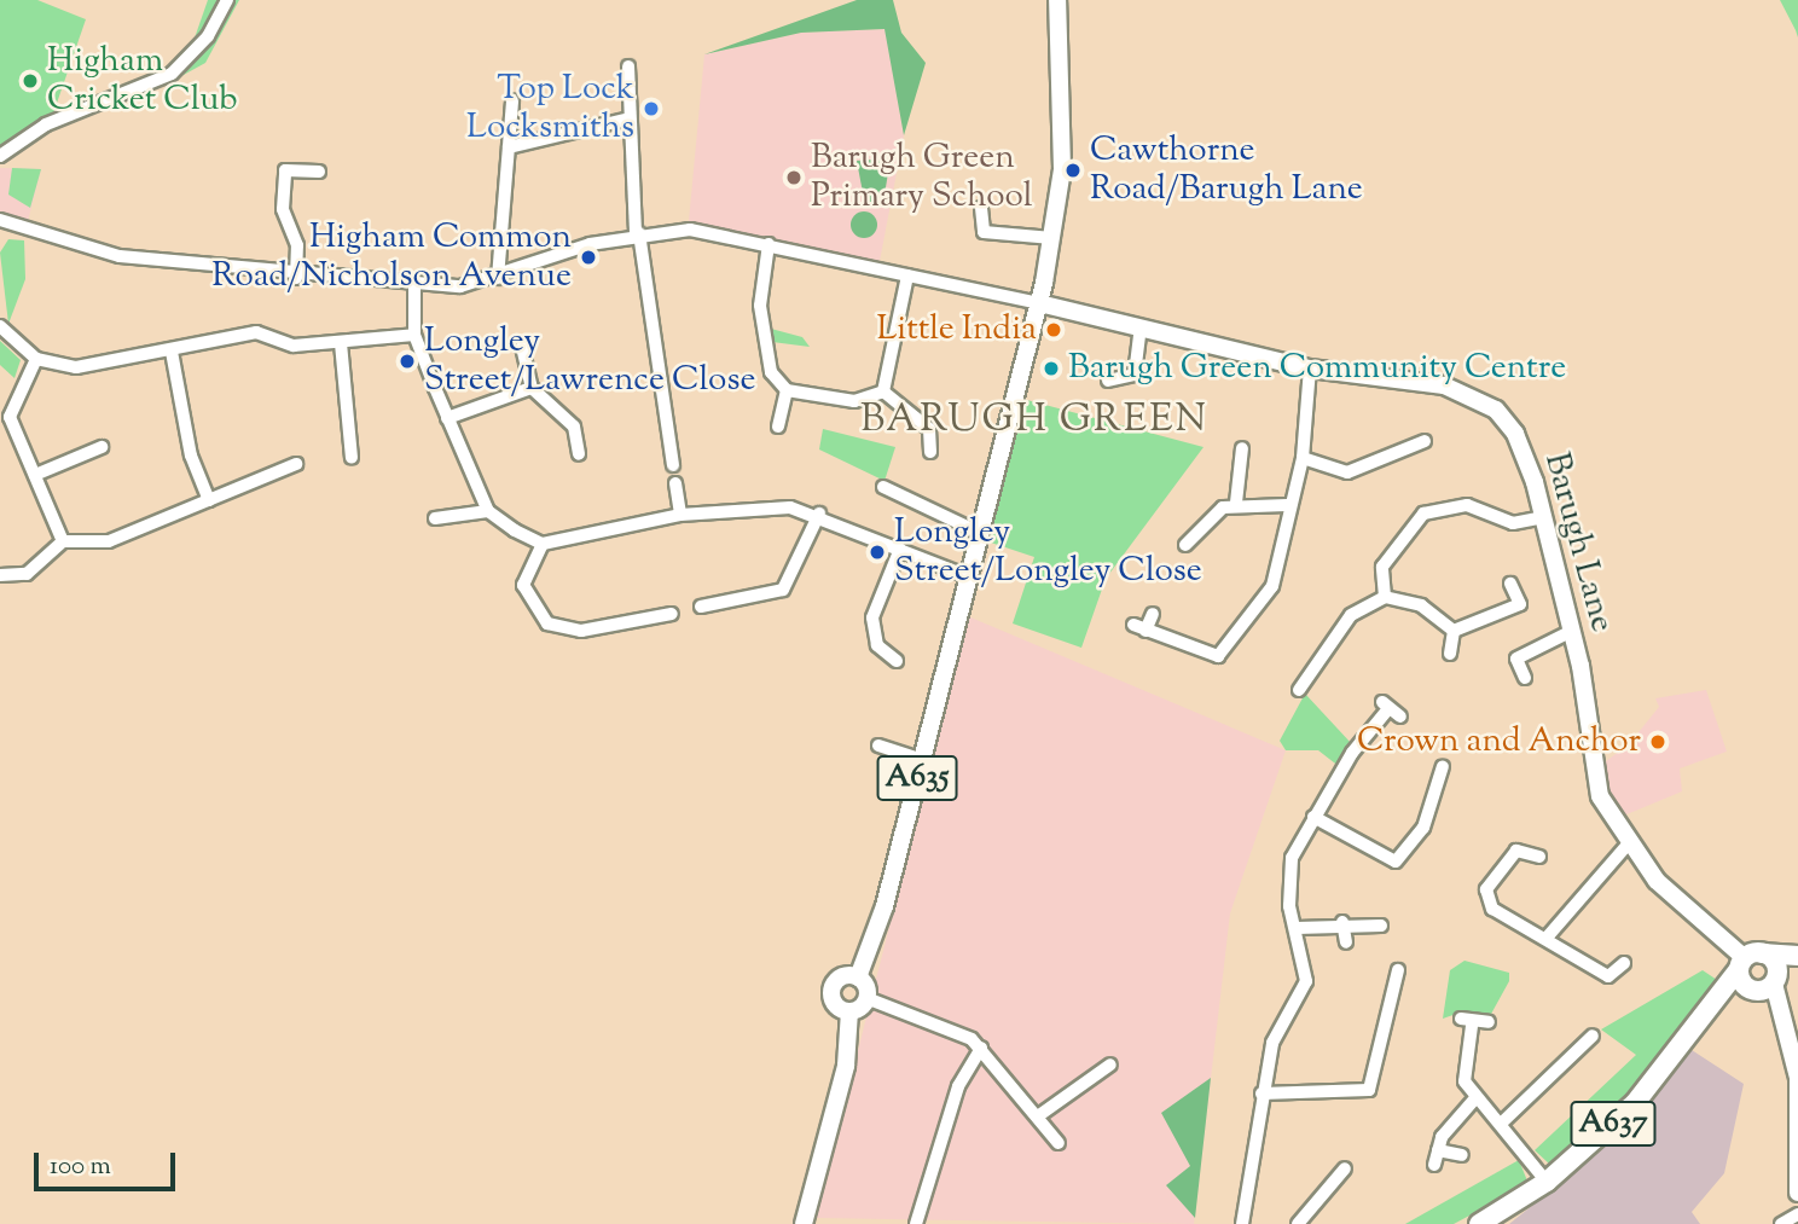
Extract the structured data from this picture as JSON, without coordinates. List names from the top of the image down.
{
  "streets": {
    "highway": ["A637"],
    "main road": ["Barugh Lane", "A635"]
  },
  "crossings": [
    ["Barugh Lane", "A635"],
    ["Barugh Lane", "A637"]
  ],
  "districts": ["BARUGH GREEN"],
  "places": [
    "Higham Cricket Club",
    "Top Lock Locksmiths",
    "Cawthorne Road/Barugh Lane",
    "Barugh Green Primary School",
    "Higham Common Road/Nicholson Avenue",
    "Little India",
    "Longley Street/Lawrence Close",
    "Barugh Green Community Centre",
    "Longley Street/Longley Close",
    "Crown and Anchor"
  ],
  "scale_bar": "100 m"
}
